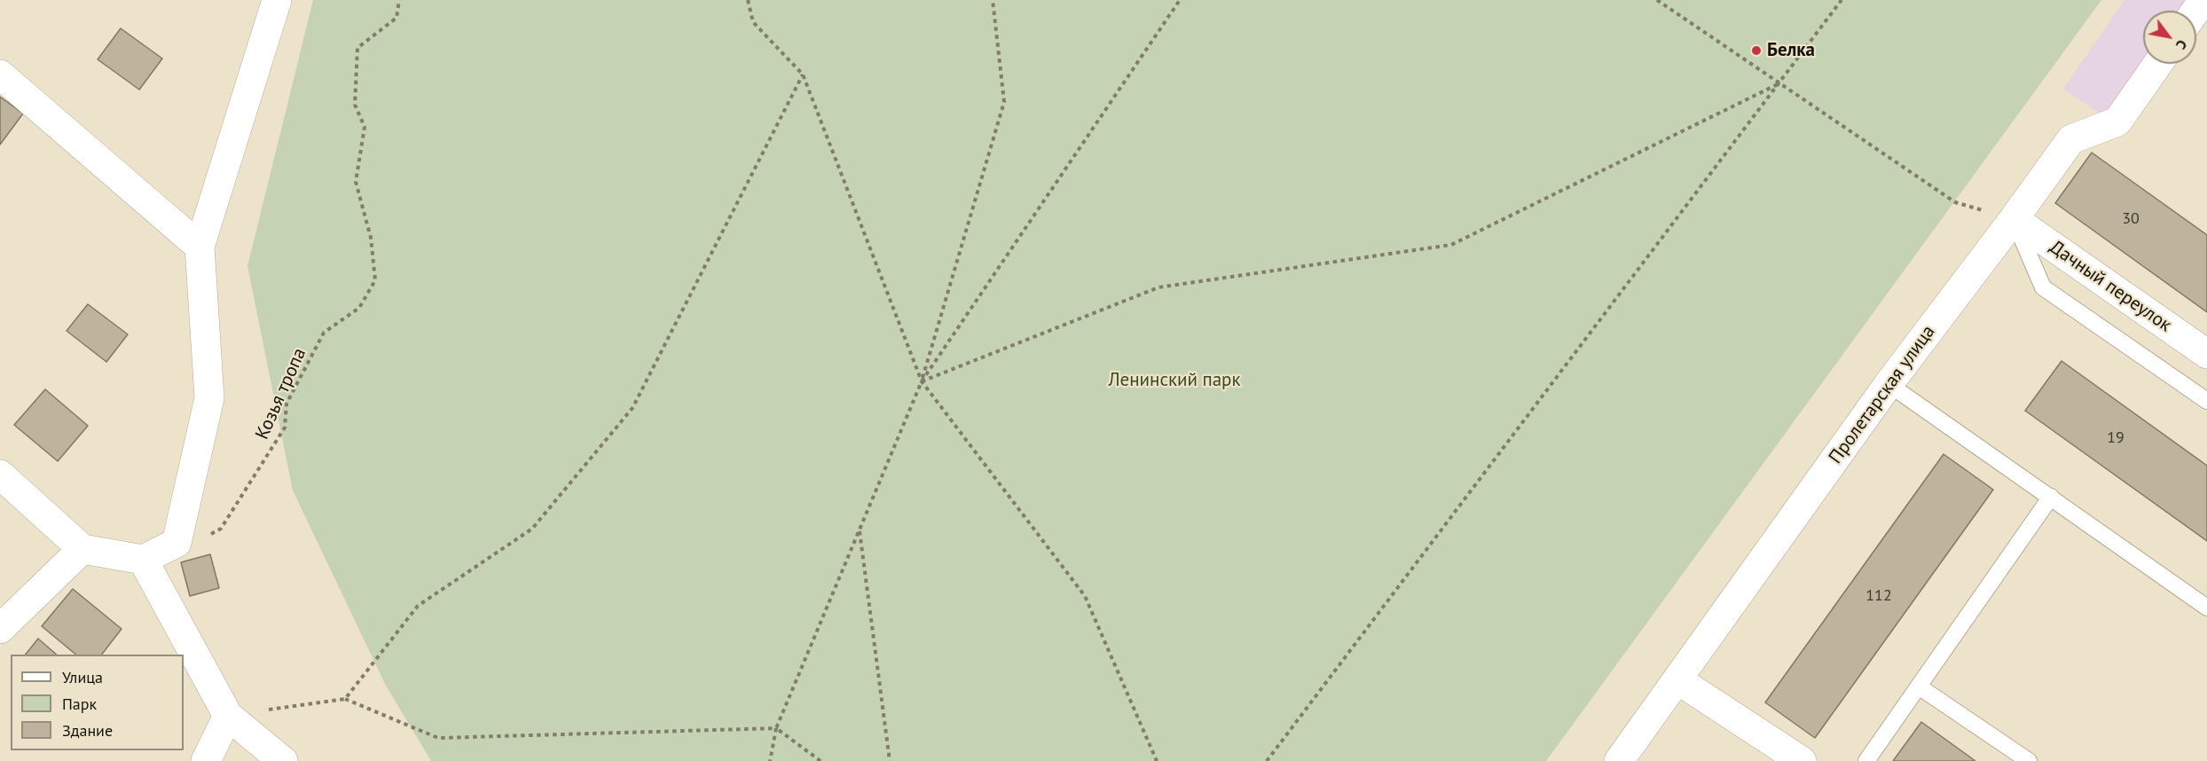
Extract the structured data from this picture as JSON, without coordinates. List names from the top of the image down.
{
  "streets": {
    "street": ["Дачный переулок", "Пролетарская улица"],
    "path": ["Козья тропа"]
  },
  "crossings": [
    ["Дачный переулок", "Пролетарская улица"]
  ],
  "parks": ["Ленинский парк"],
  "places": ["Белка"],
  "house_numbers": ["30", "19", "112"],
  "legend": ["Улица", "Парк", "Здание"],
  "north": "bottom right"
}
